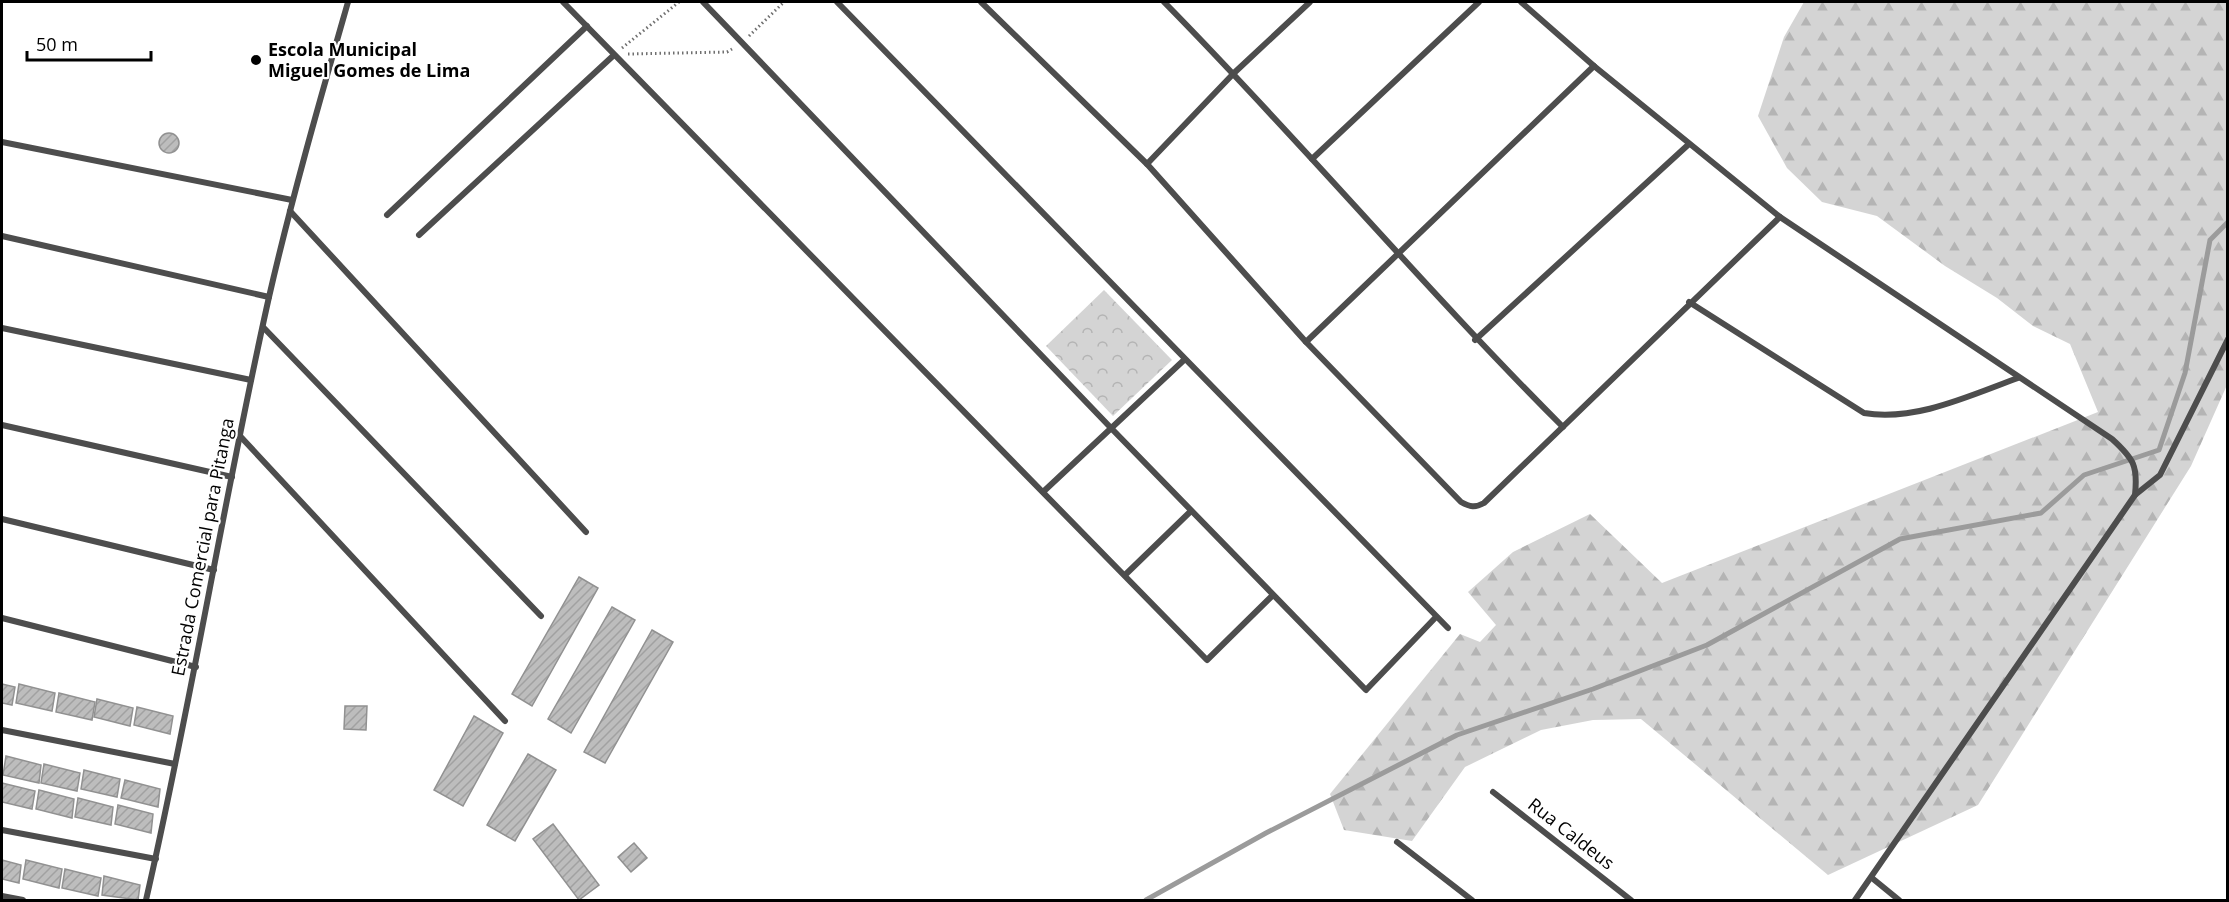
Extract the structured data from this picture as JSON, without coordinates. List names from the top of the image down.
{
  "streets": {
    "street": ["Estrada Comercial para Pitanga", "Rua Caldeus"]
  },
  "places": ["Escola Municipal Miguel Gomes de Lima"],
  "scale_bar": "50 m"
}
